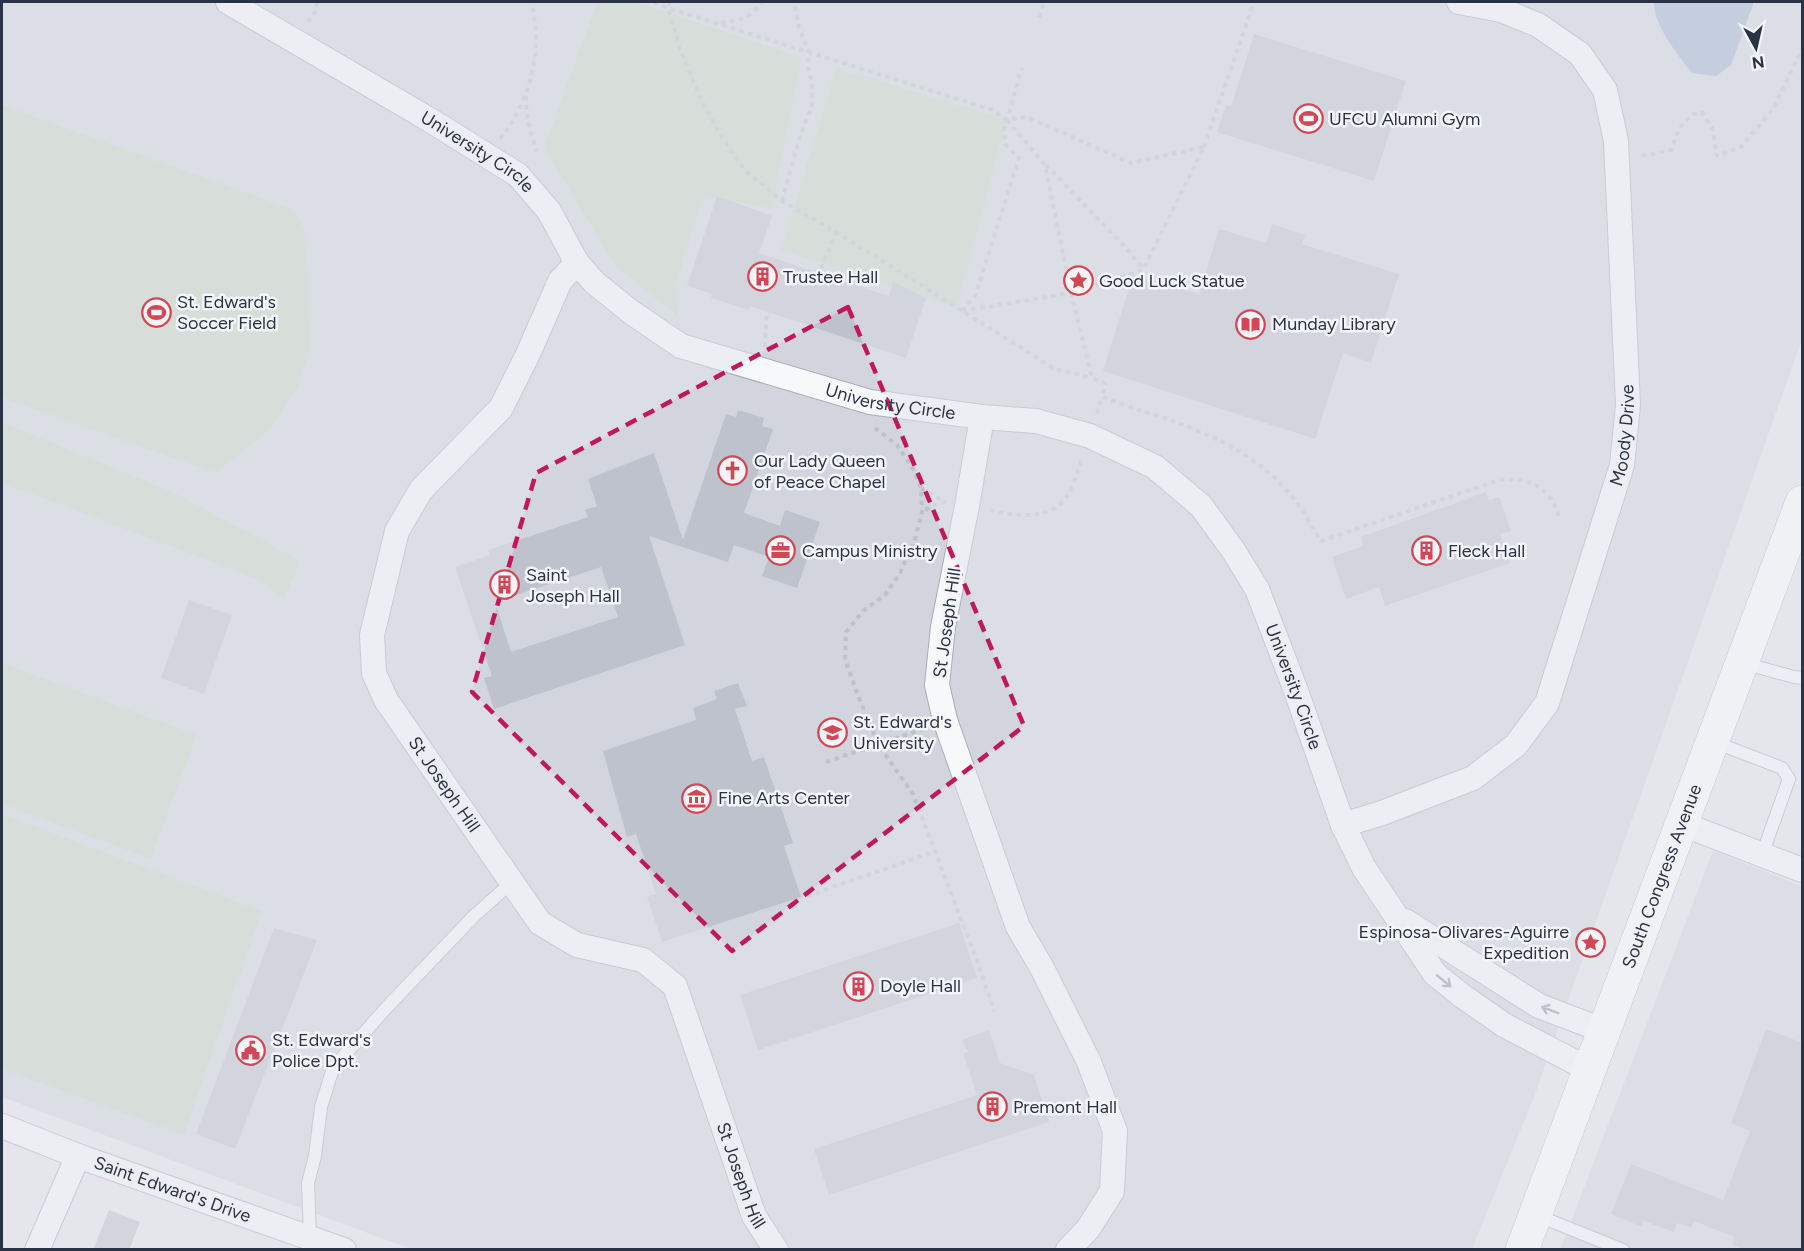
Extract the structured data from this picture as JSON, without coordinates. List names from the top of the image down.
{
  "streets": {
    "main road": ["South Congress Avenue"],
    "street": [
      "University Circle",
      "Moody Drive",
      "St Joseph Hill",
      "Saint Edward's Drive"
    ]
  },
  "crossings": [
    ["University Circle", "Moody Drive"],
    ["University Circle", "St Joseph Hill"],
    ["University Circle", "South Congress Avenue"]
  ],
  "places": {
    "sports": ["UFCU Alumni Gym", "St. Edward's Soccer Field"],
    "building": [
      "Trustee Hall",
      "Fleck Hall",
      "Saint Joseph Hall",
      "Doyle Hall",
      "Premont Hall"
    ],
    "place": ["Good Luck Statue", "Espinosa-Olivares-Aguirre Expedition"],
    "library": ["Munday Library"],
    "church": ["Our Lady Queen of Peace Chapel"],
    "office": ["Campus Ministry"],
    "school or university": ["St. Edward's University"],
    "museum": ["Fine Arts Center"],
    "public building": ["St. Edward's Police Dpt."]
  },
  "north": "bottom"
}
